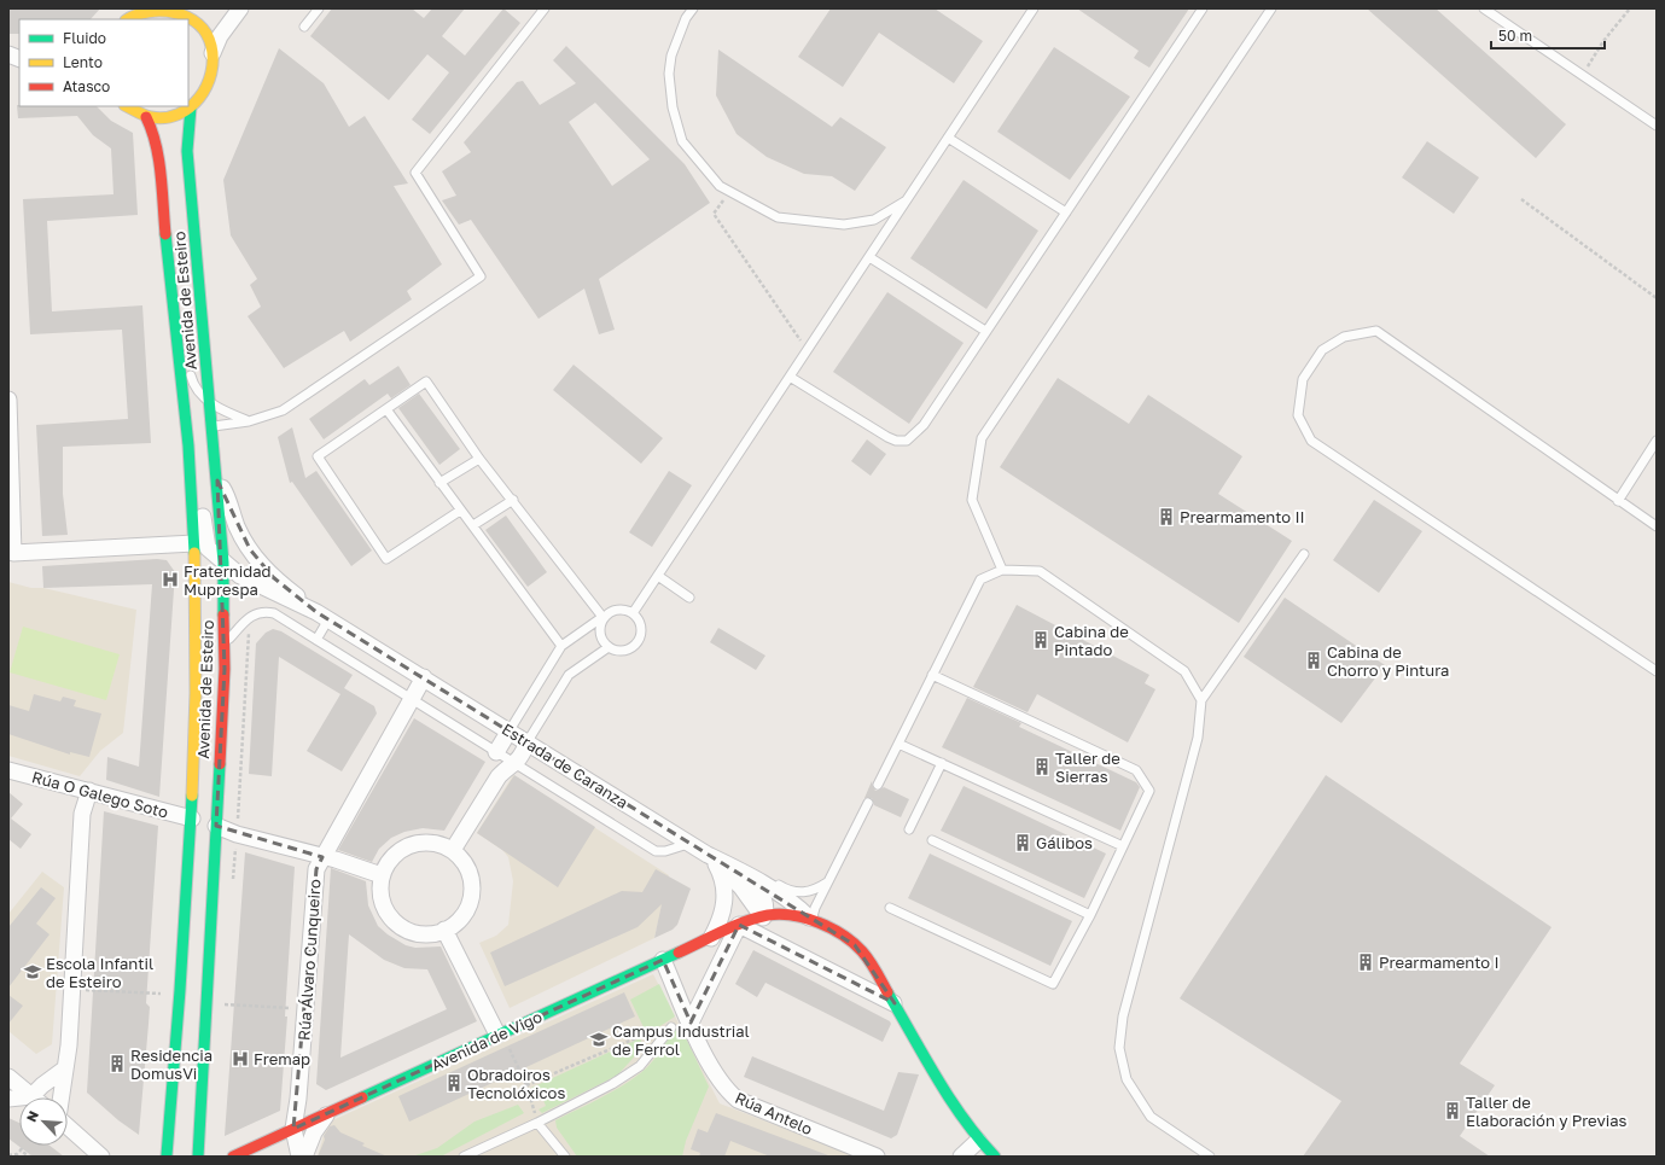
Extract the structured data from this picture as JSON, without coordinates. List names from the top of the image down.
{
  "streets": {
    "main road": ["Avenida de Esteiro", "Avenida de Vigo"],
    "street": [
      "Estrada de Caranza",
      "Rúa O Galego Soto",
      "Rúa Álvaro Cunqueiro",
      "Rúa Antelo"
    ]
  },
  "crossings": [
    ["Avenida de Esteiro", "Rúa O Galego Soto"],
    ["Estrada de Caranza", "Rúa Álvaro Cunqueiro"],
    ["Estrada de Caranza", "Avenida de Vigo"],
    ["Rúa Álvaro Cunqueiro", "Avenida de Vigo"],
    ["Avenida de Vigo", "Rúa Antelo"]
  ],
  "places": {
    "building": [
      "Prearmamento II",
      "Cabina de Pintado",
      "Cabina de Chorro y Pintura",
      "Taller de Sierras",
      "Gálibos",
      "Prearmamento I",
      "Residencia DomusVi",
      "Obradoiros Tecnolóxicos",
      "Taller de Elaboración y Previas"
    ],
    "hospital": ["Fraternidad Muprespa", "Fremap"],
    "school or university": ["Escola Infantil de Esteiro", "Campus Industrial de Ferrol"]
  },
  "legend": ["Fluido", "Lento", "Atasco"],
  "scale_bar": "50 m",
  "north": "top left"
}
